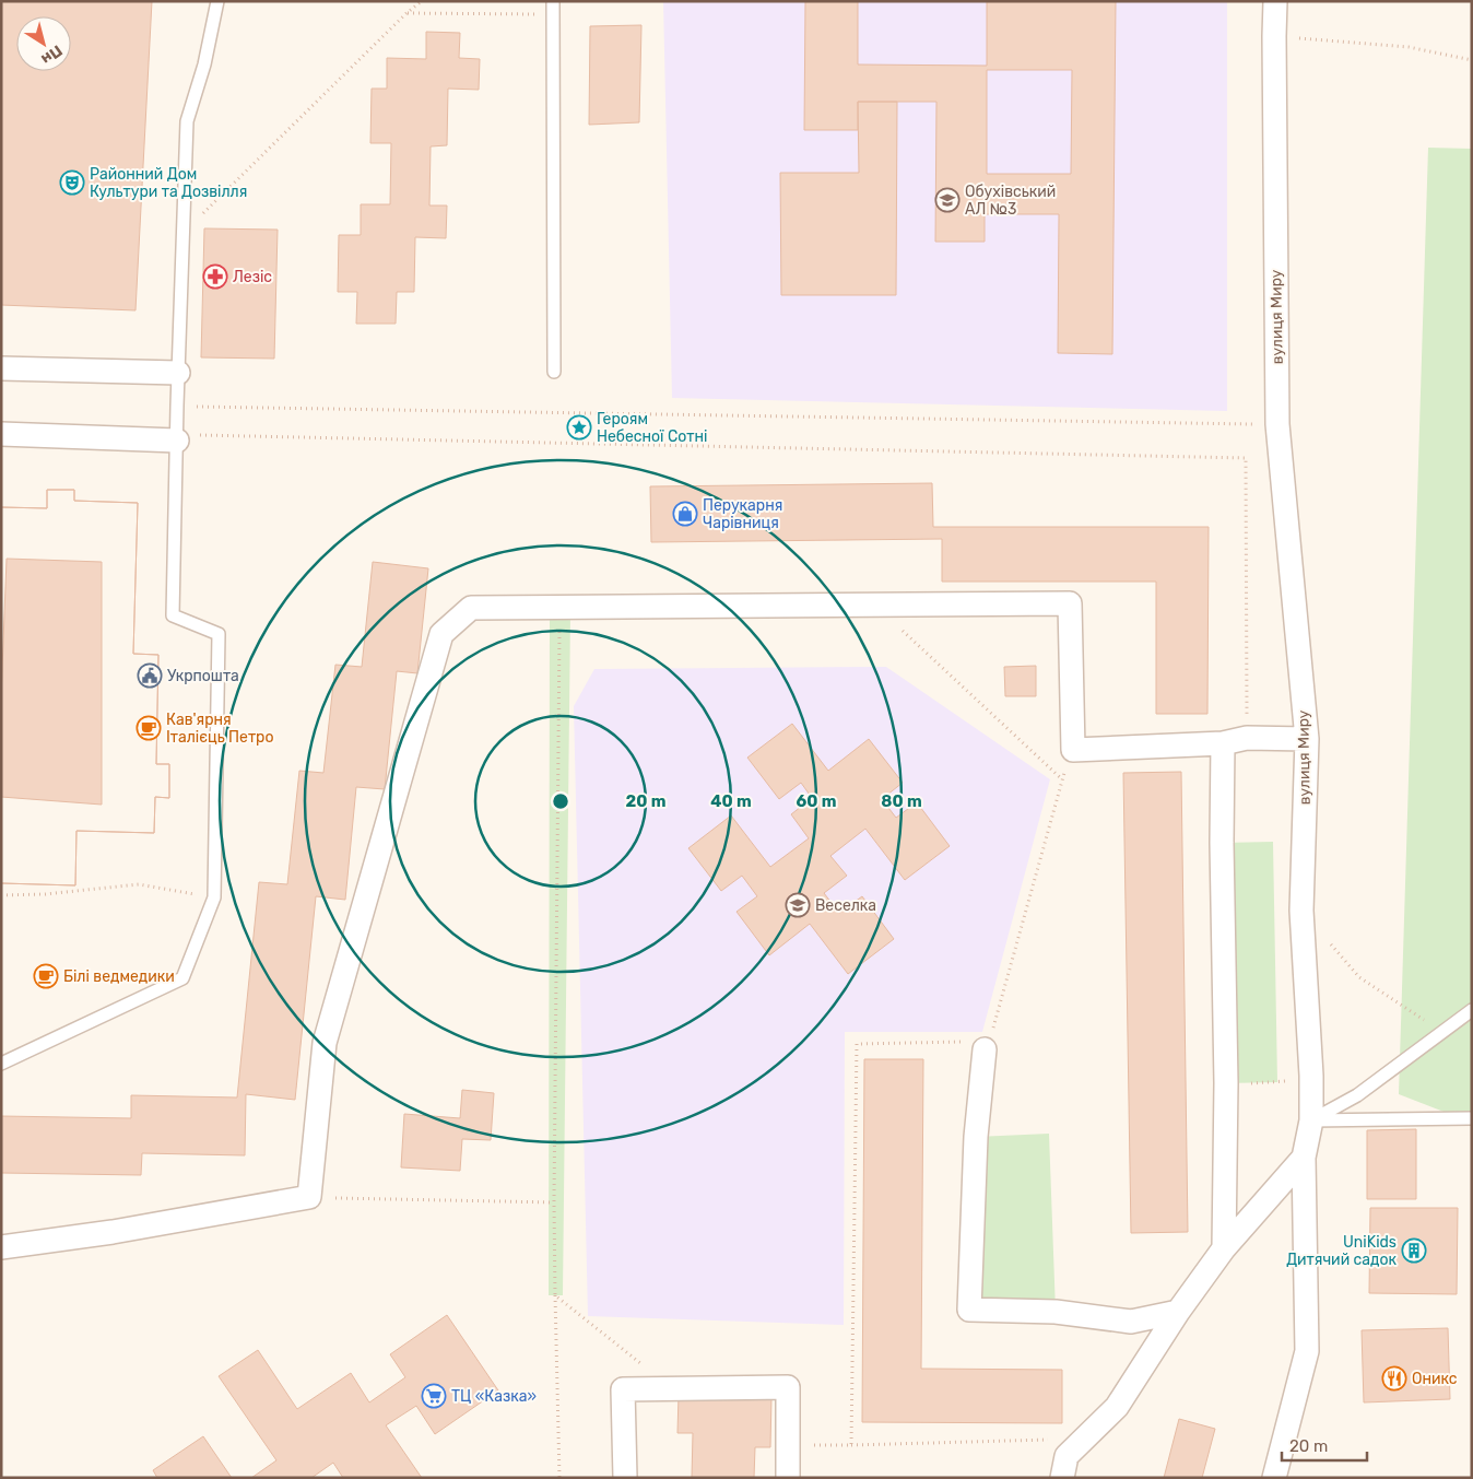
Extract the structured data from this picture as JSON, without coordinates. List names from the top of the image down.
{
  "streets": {
    "street": ["вулиця Миру"]
  },
  "places": {
    "theatre": ["Районний Дом Культури та Дозвілля"],
    "school or university": ["Обухівський АЛ №3", "Веселка"],
    "pharmacy": ["Лезіс"],
    "place": ["Героям Небесної Сотні"],
    "shop": ["Перукарня Чарівниця"],
    "public building": ["Укрпошта"],
    "cafe": ["Кав'ярня Італієць Петро", "Білі ведмедики"],
    "building": ["UniKids Дитячий садок"],
    "restaurant": ["Оникс"],
    "supermarket": ["ТЦ «Казка»"]
  },
  "scale_bar": "20 m",
  "north": "bottom right",
  "rings": [
    "20 m",
    "40 m",
    "60 m",
    "80 m"
  ]
}
